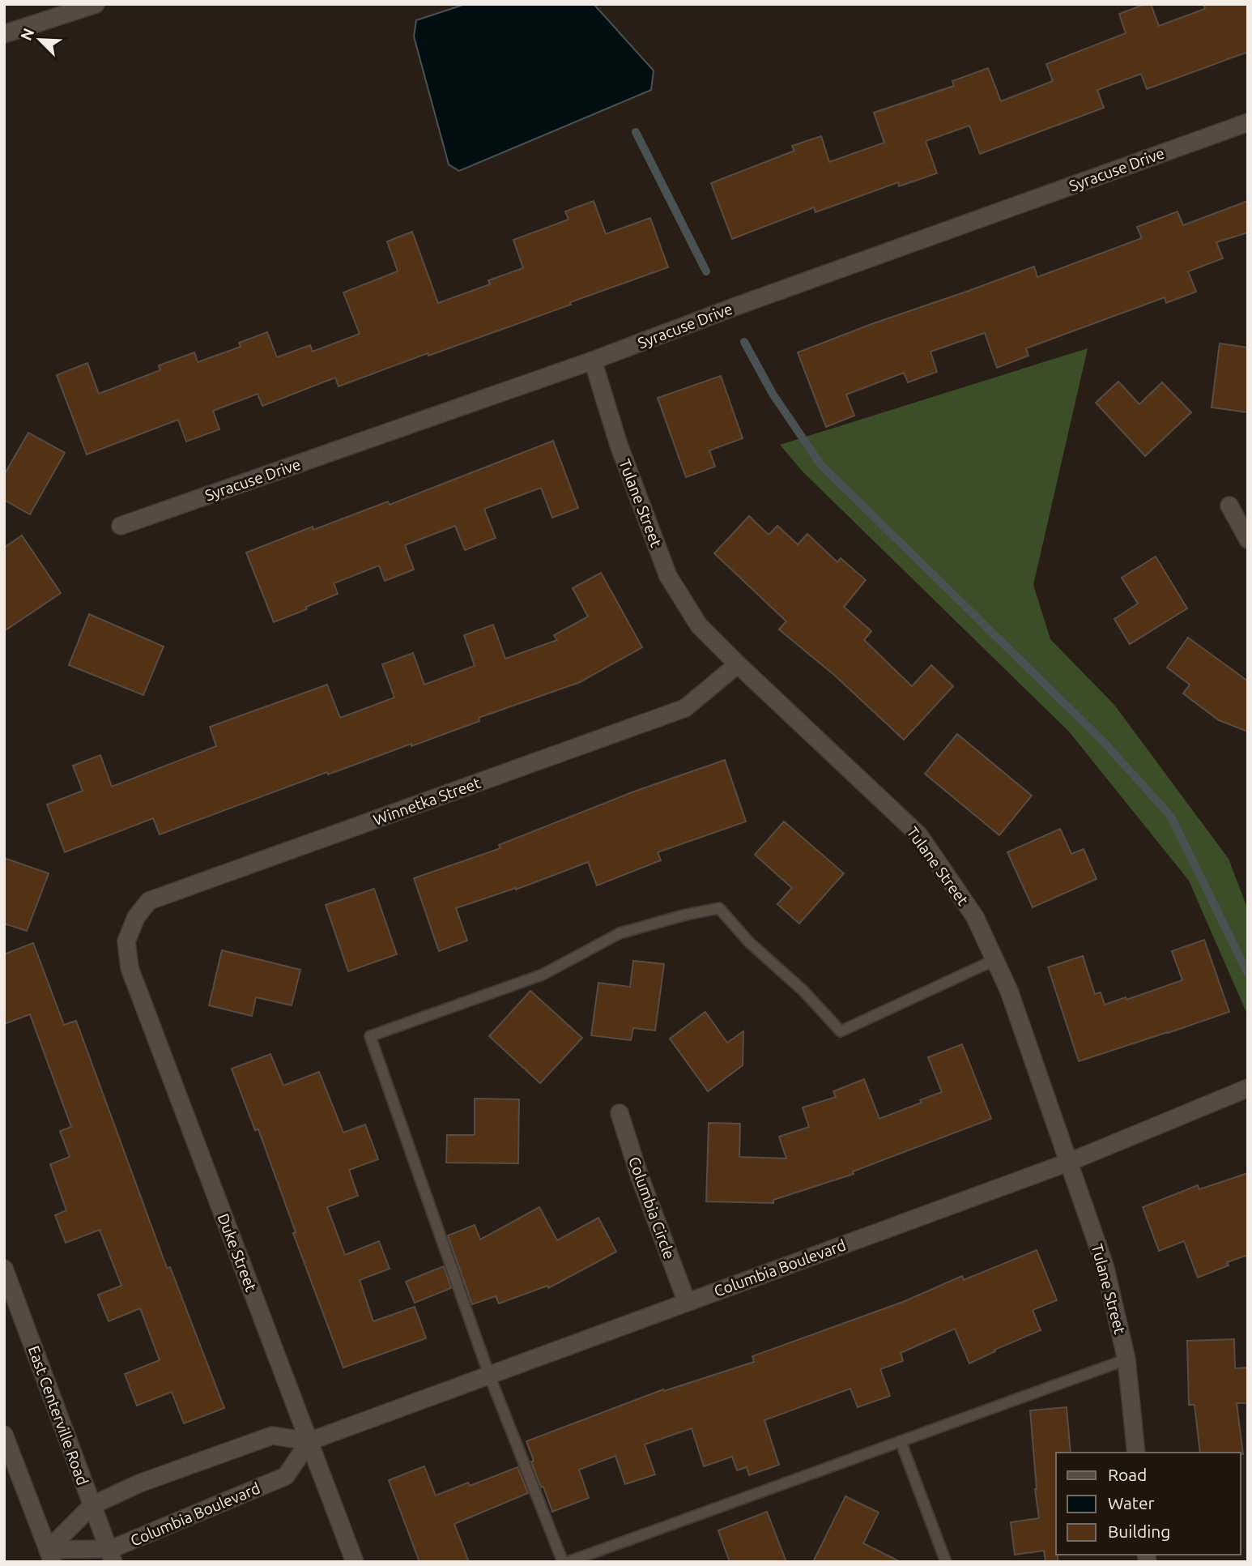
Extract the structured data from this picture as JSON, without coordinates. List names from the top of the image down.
{
  "streets": {
    "street": [
      "Syracuse Drive",
      "Tulane Street",
      "Winnetka Street",
      "Columbia Circle",
      "Duke Street",
      "Columbia Boulevard",
      "East Centerville Road"
    ]
  },
  "crossings": [
    ["Syracuse Drive", "Tulane Street"],
    ["Tulane Street", "Winnetka Street"],
    ["Tulane Street", "Columbia Boulevard"],
    ["Winnetka Street", "Duke Street"],
    ["Columbia Circle", "Columbia Boulevard"],
    ["Duke Street", "Columbia Boulevard"],
    ["Columbia Boulevard", "East Centerville Road"]
  ],
  "legend": ["Road", "Water", "Building"],
  "north": "top left"
}
